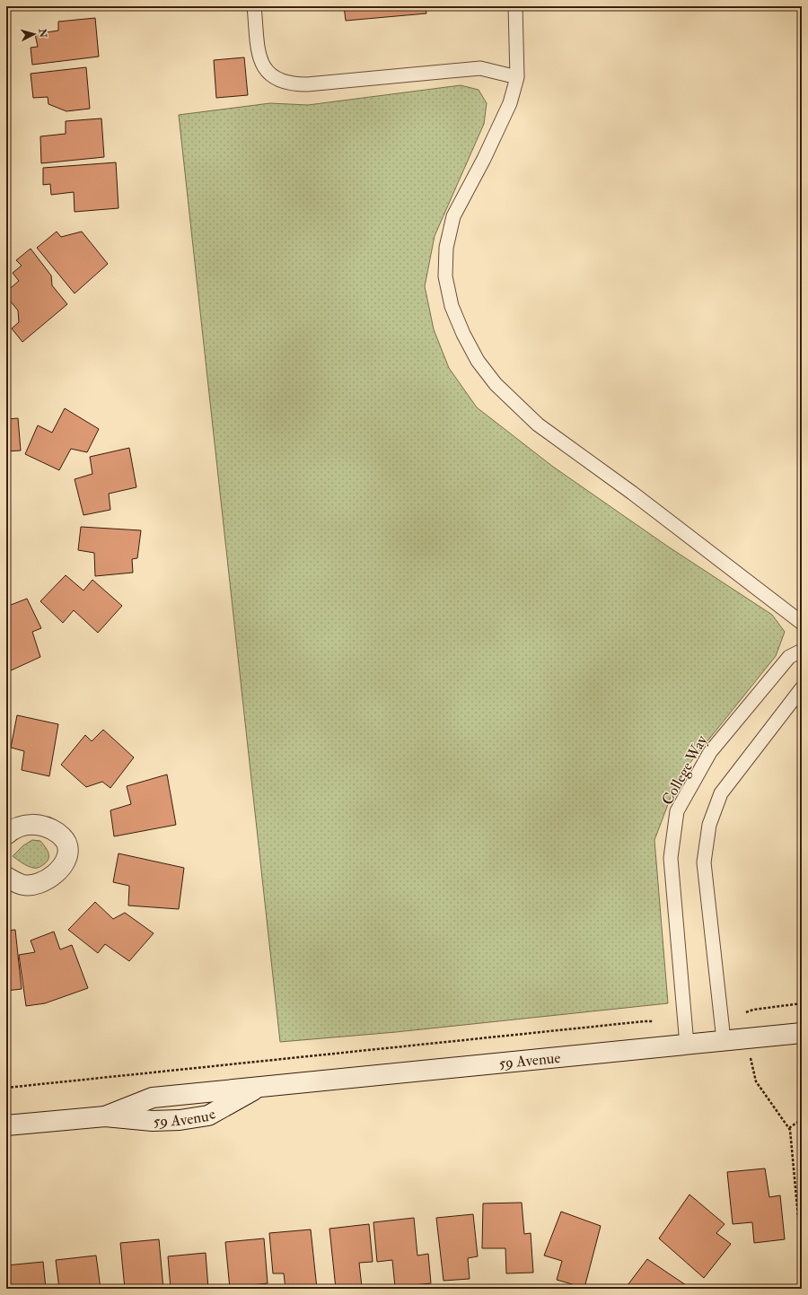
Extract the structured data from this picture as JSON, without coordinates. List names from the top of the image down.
{
  "streets": {
    "main road": ["59 Avenue"],
    "lane": ["College Way"]
  },
  "crossings": [
    ["College Way", "59 Avenue"]
  ],
  "north": "right"
}
